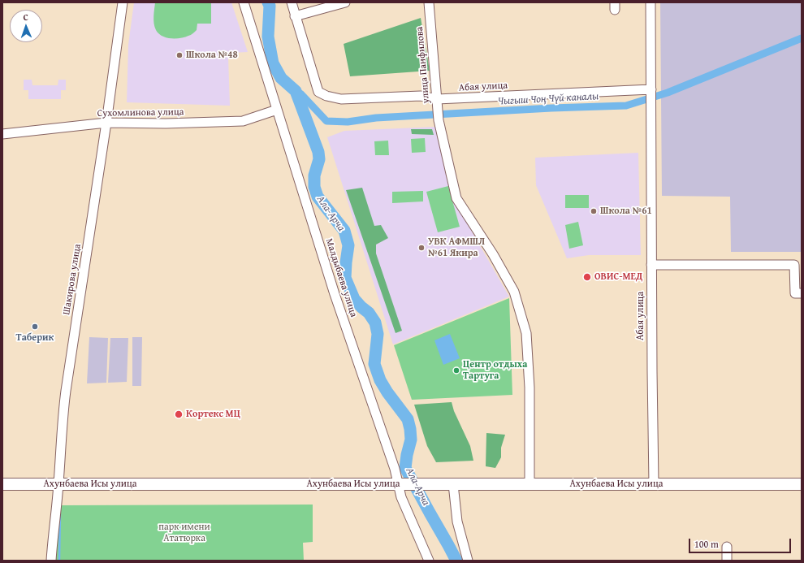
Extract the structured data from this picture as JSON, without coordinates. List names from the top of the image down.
{
  "streets": {
    "main road": ["Ахунбаева Исы улица"],
    "street": [
      "улица Панфилова",
      "Абая улица",
      "Сухомлинова улица",
      "Малдыбаева улица",
      "Шакирова улица"
    ]
  },
  "crossings": [
    ["улица Панфилова", "Абая улица"],
    ["улица Панфилова", "Ахунбаева Исы улица"],
    ["Абая улица", "Ахунбаева Исы улица"],
    ["Сухомлинова улица", "Малдыбаева улица"],
    ["Сухомлинова улица", "Шакирова улица"],
    ["Малдыбаева улица", "Ахунбаева Исы улица"],
    ["Шакирова улица", "Ахунбаева Исы улица"]
  ],
  "water": ["Чыгыш Чоң Чүй каналы", "Ала-Арча"],
  "parks": ["парк имени Ататюрка"],
  "places": [
    "Школа №48",
    "Школа №61",
    "УВК АФМШЛ №61 Якира",
    "ОВИС-МЕД",
    "Таберик",
    "Центр отдыха Тартуга",
    "Кортекс МЦ"
  ],
  "scale_bar": "100 m",
  "north": "top"
}
